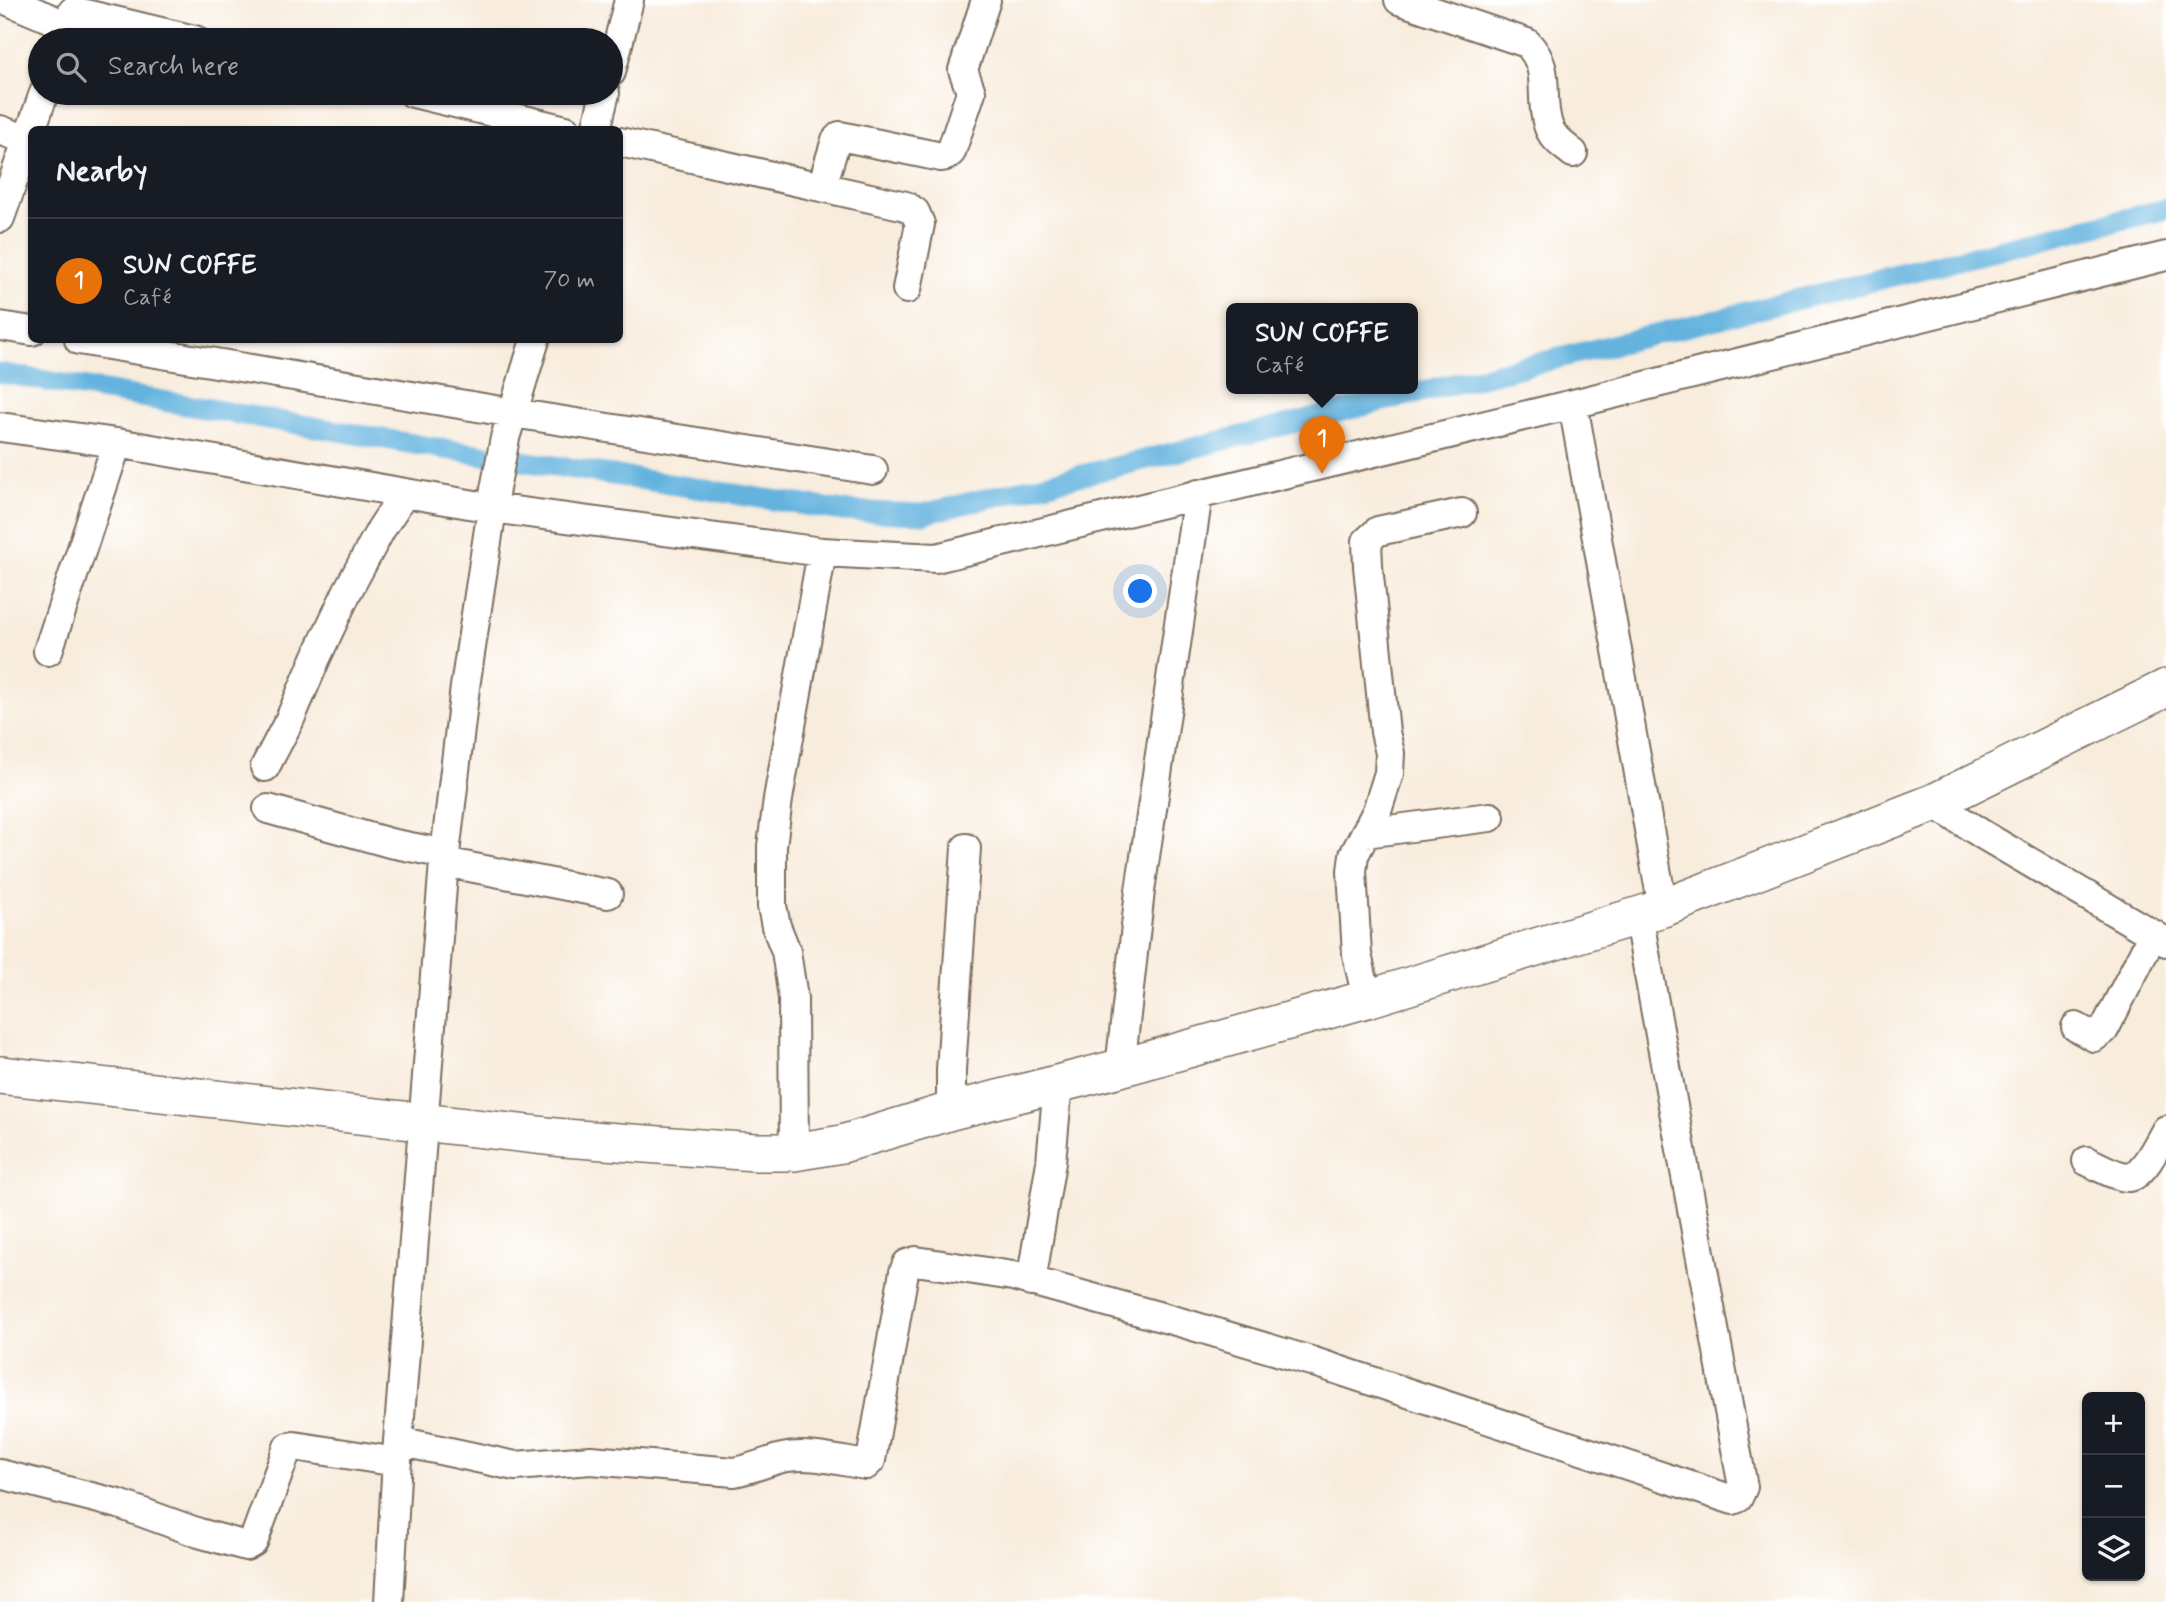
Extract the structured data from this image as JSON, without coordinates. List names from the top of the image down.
{
  "page": {
    "search": "Search here",
    "heading": "Nearby",
    "list": [
      {
        "mark": "1",
        "name": "SUN COFFE",
        "note": "Café",
        "value": "70 m"
      }
    ],
    "popup": ["SUN COFFE", "Café"],
    "pins": "1",
    "map_buttons": ["+", "−"]
  }
}
